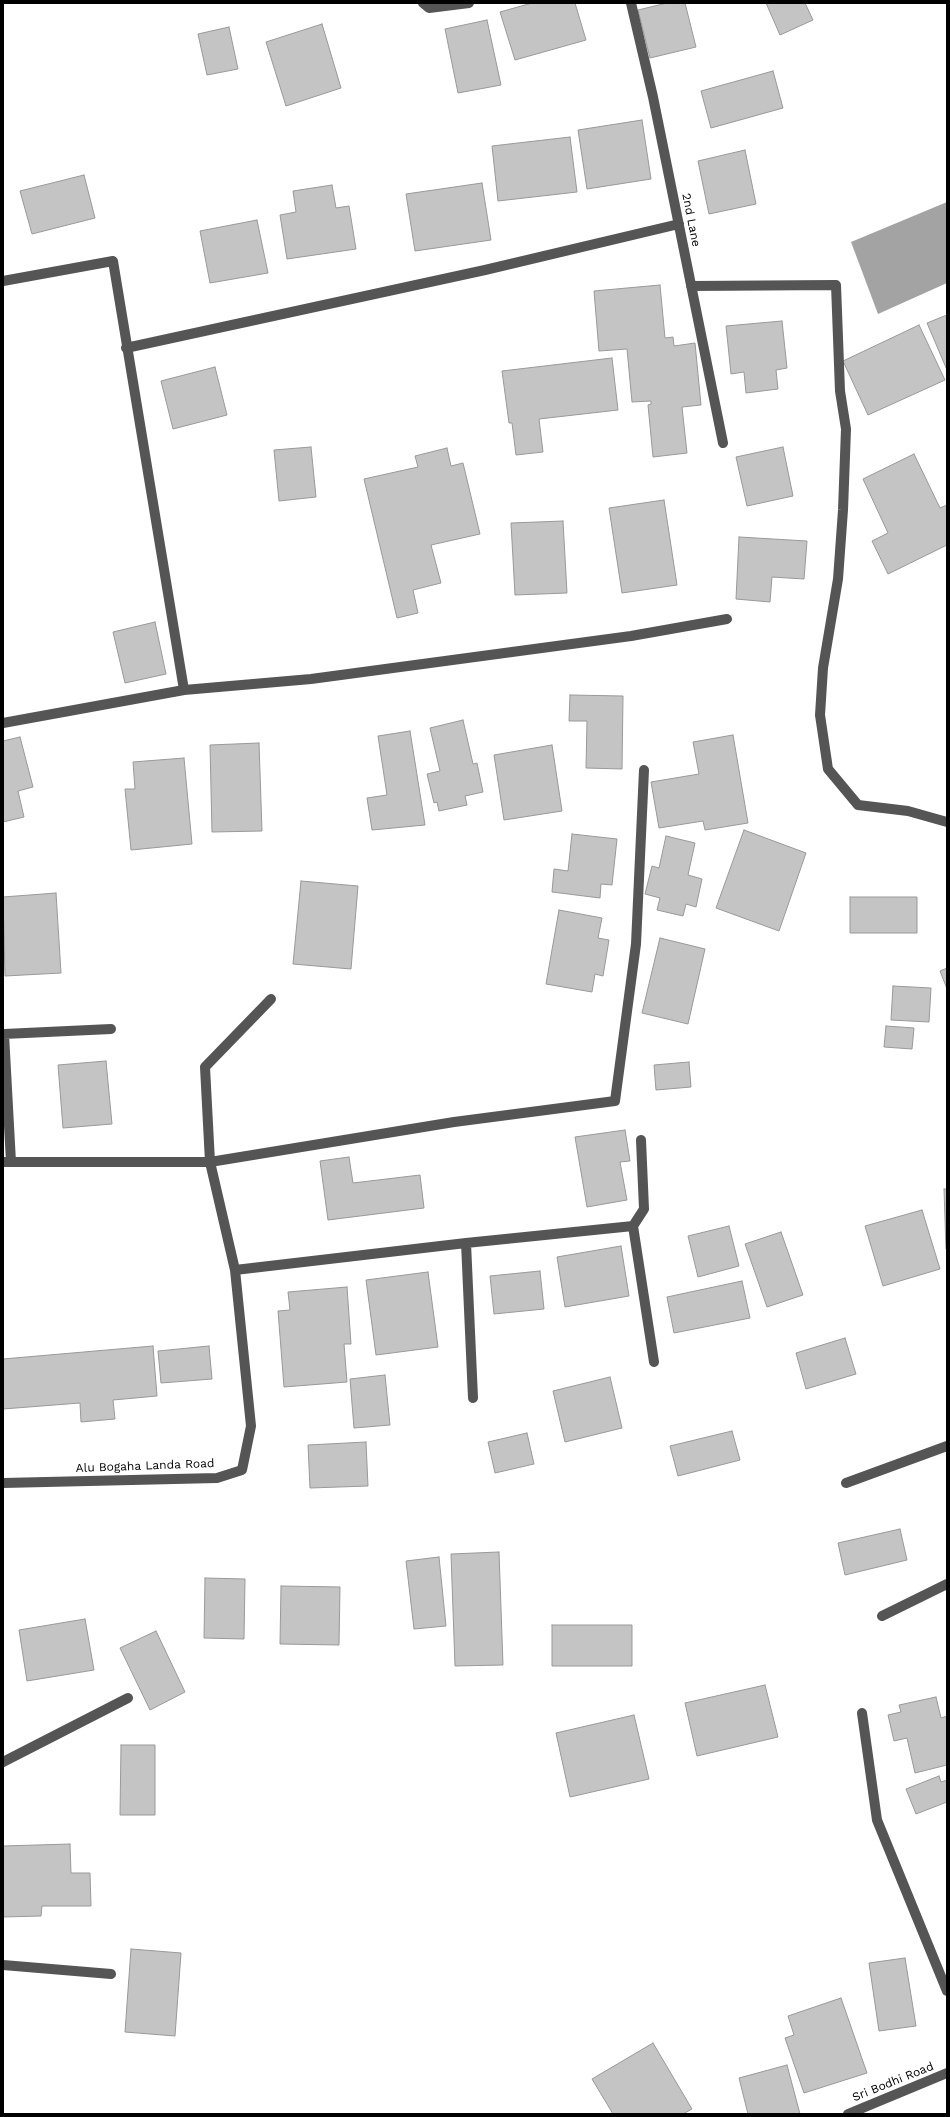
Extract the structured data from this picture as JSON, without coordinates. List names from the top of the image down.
{
  "streets": {
    "street": ["2nd Lane", "Alu Bogaha Landa Road", "Sri Bodhi Road"]
  }
}
